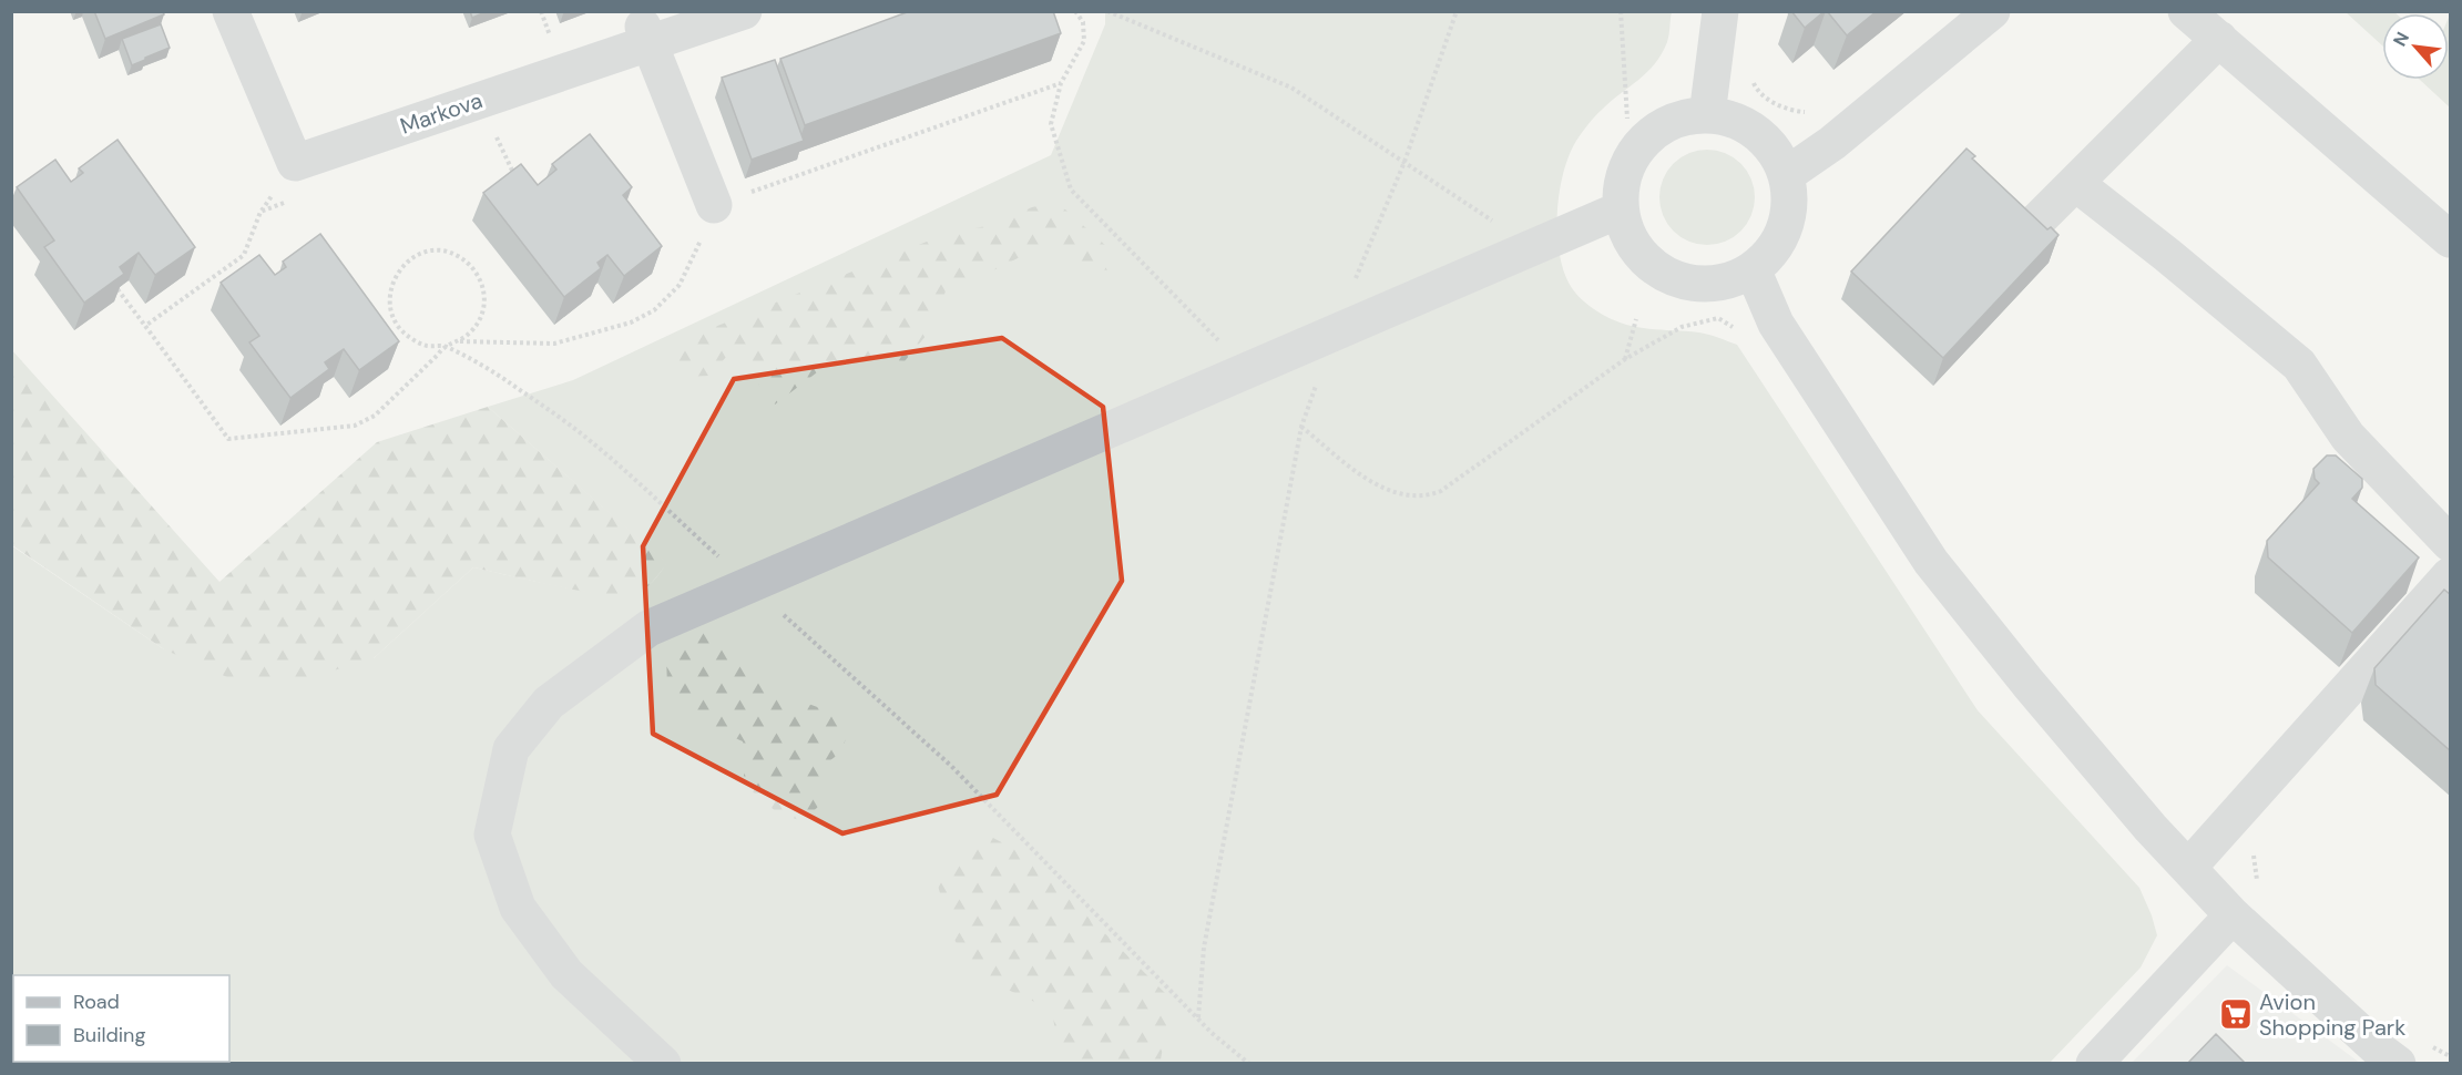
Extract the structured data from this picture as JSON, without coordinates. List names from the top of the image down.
{
  "streets": {
    "street": ["Markova"]
  },
  "places": {
    "supermarket": ["Avion Shopping Park"]
  },
  "legend": ["Road", "Building"],
  "north": "top left"
}
